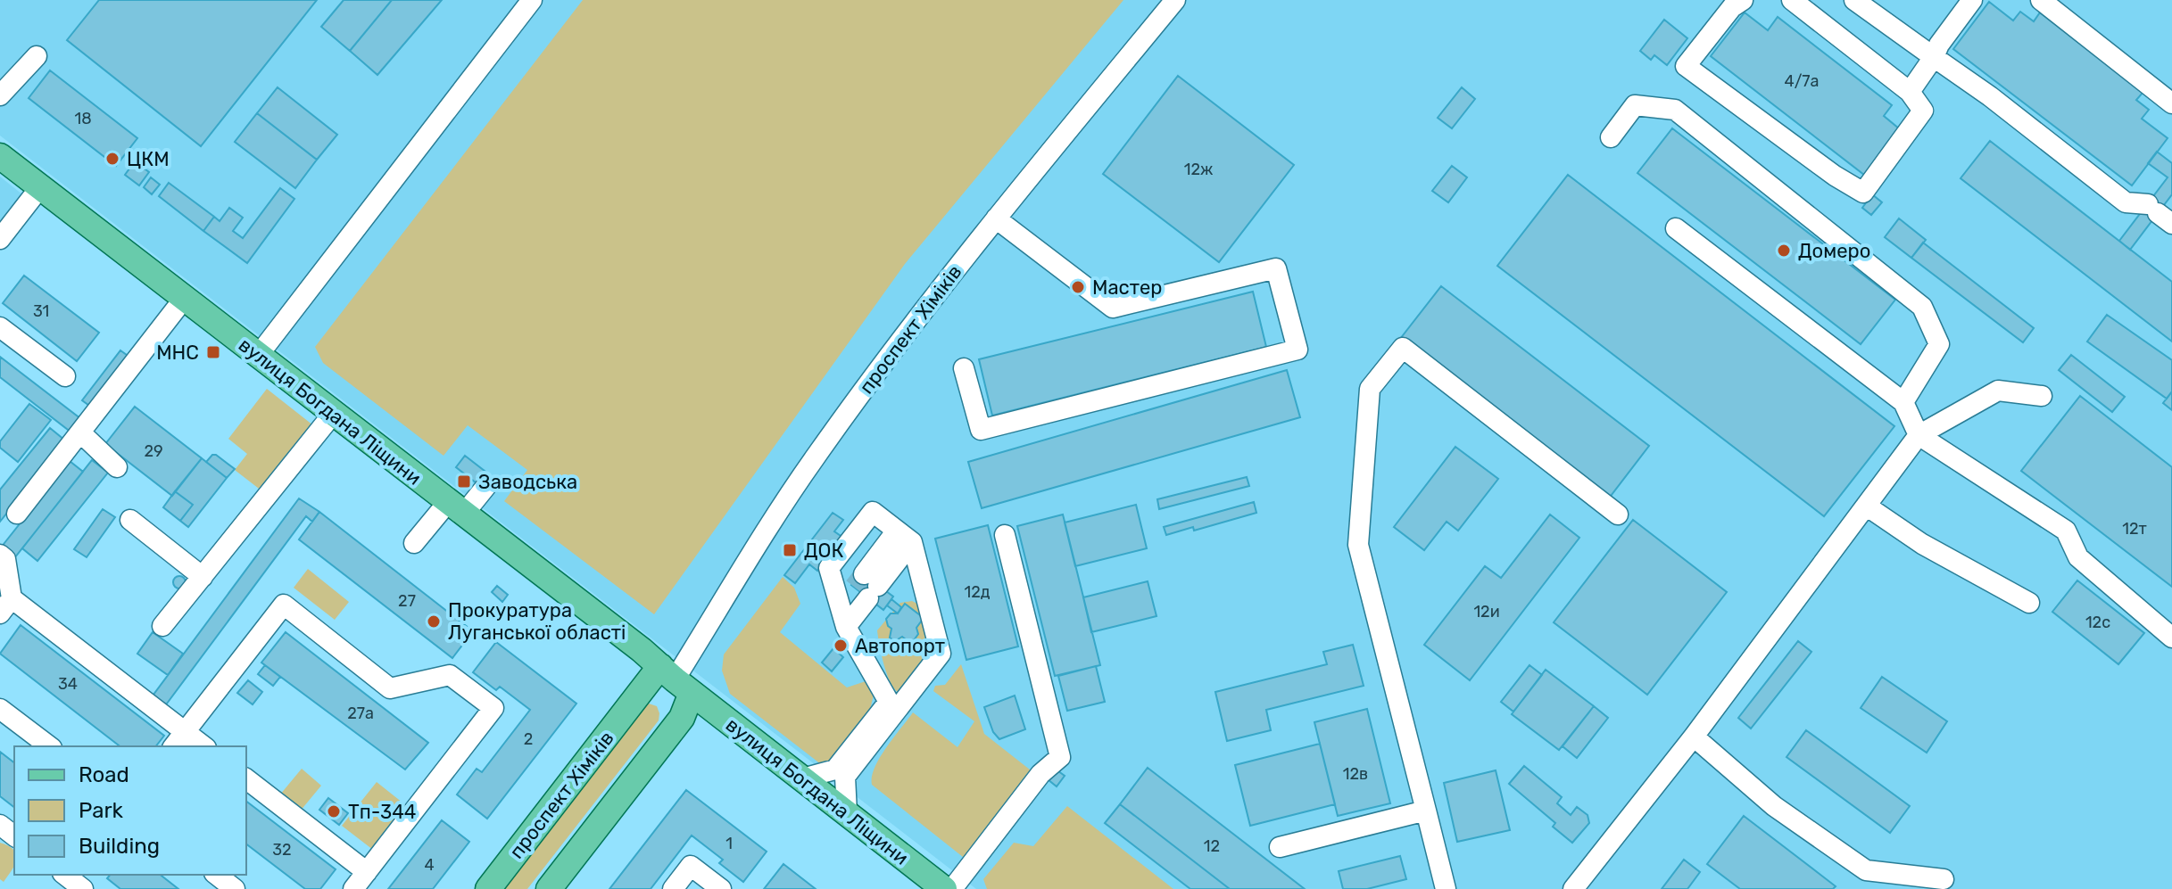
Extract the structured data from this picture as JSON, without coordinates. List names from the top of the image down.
{
  "streets": {
    "main road": ["проспект Хіміків", "вулиця Богдана Ліщини"]
  },
  "crossings": [
    ["проспект Хіміків", "вулиця Богдана Ліщини"]
  ],
  "places": {
    "other": [
      "ЦКМ",
      "Домеро",
      "Мастер",
      "Прокуратура Луганської області",
      "Автопорт",
      "Тп-344"
    ],
    "transit": ["МНС", "Заводська", "ДОК"]
  },
  "house_numbers": [
    "4/7a",
    "18",
    "12ж",
    "31",
    "29",
    "12т",
    "12д",
    "27",
    "12и",
    "12с",
    "34",
    "27а",
    "2",
    "12в",
    "1",
    "12",
    "32",
    "4"
  ],
  "legend": ["Road", "Park", "Building"]
}
